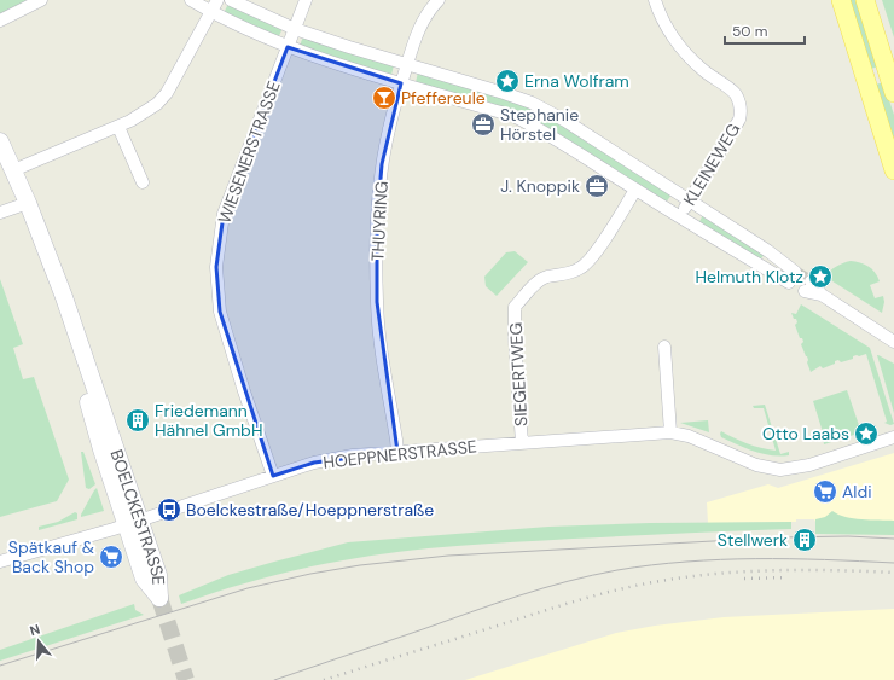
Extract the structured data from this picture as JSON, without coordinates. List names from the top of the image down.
{
  "streets": {
    "main road": ["BOELCKESTRASSE"],
    "street": [
      "WIESENERSTRASSE",
      "KLEINEWEG",
      "THUYRING",
      "SIEGERTWEG",
      "HOEPPNERSTRASSE"
    ]
  },
  "crossings": [
    ["WIESENERSTRASSE", "HOEPPNERSTRASSE"],
    ["THUYRING", "HOEPPNERSTRASSE"],
    ["SIEGERTWEG", "HOEPPNERSTRASSE"],
    ["HOEPPNERSTRASSE", "BOELCKESTRASSE"]
  ],
  "places": {
    "place": ["Erna Wolfram", "Helmuth Klotz", "Otto Laabs"],
    "bar": ["Pfeffereule"],
    "office": ["Stephanie Hörstel", "J. Knoppik"],
    "building": ["Friedemann Hähnel GmbH", "Stellwerk"],
    "supermarket": ["Aldi", "Spätkauf & Back Shop"],
    "bus stop": ["Boelckestraße/Hoeppnerstraße"]
  },
  "scale_bar": "50 m",
  "north": "top"
}
